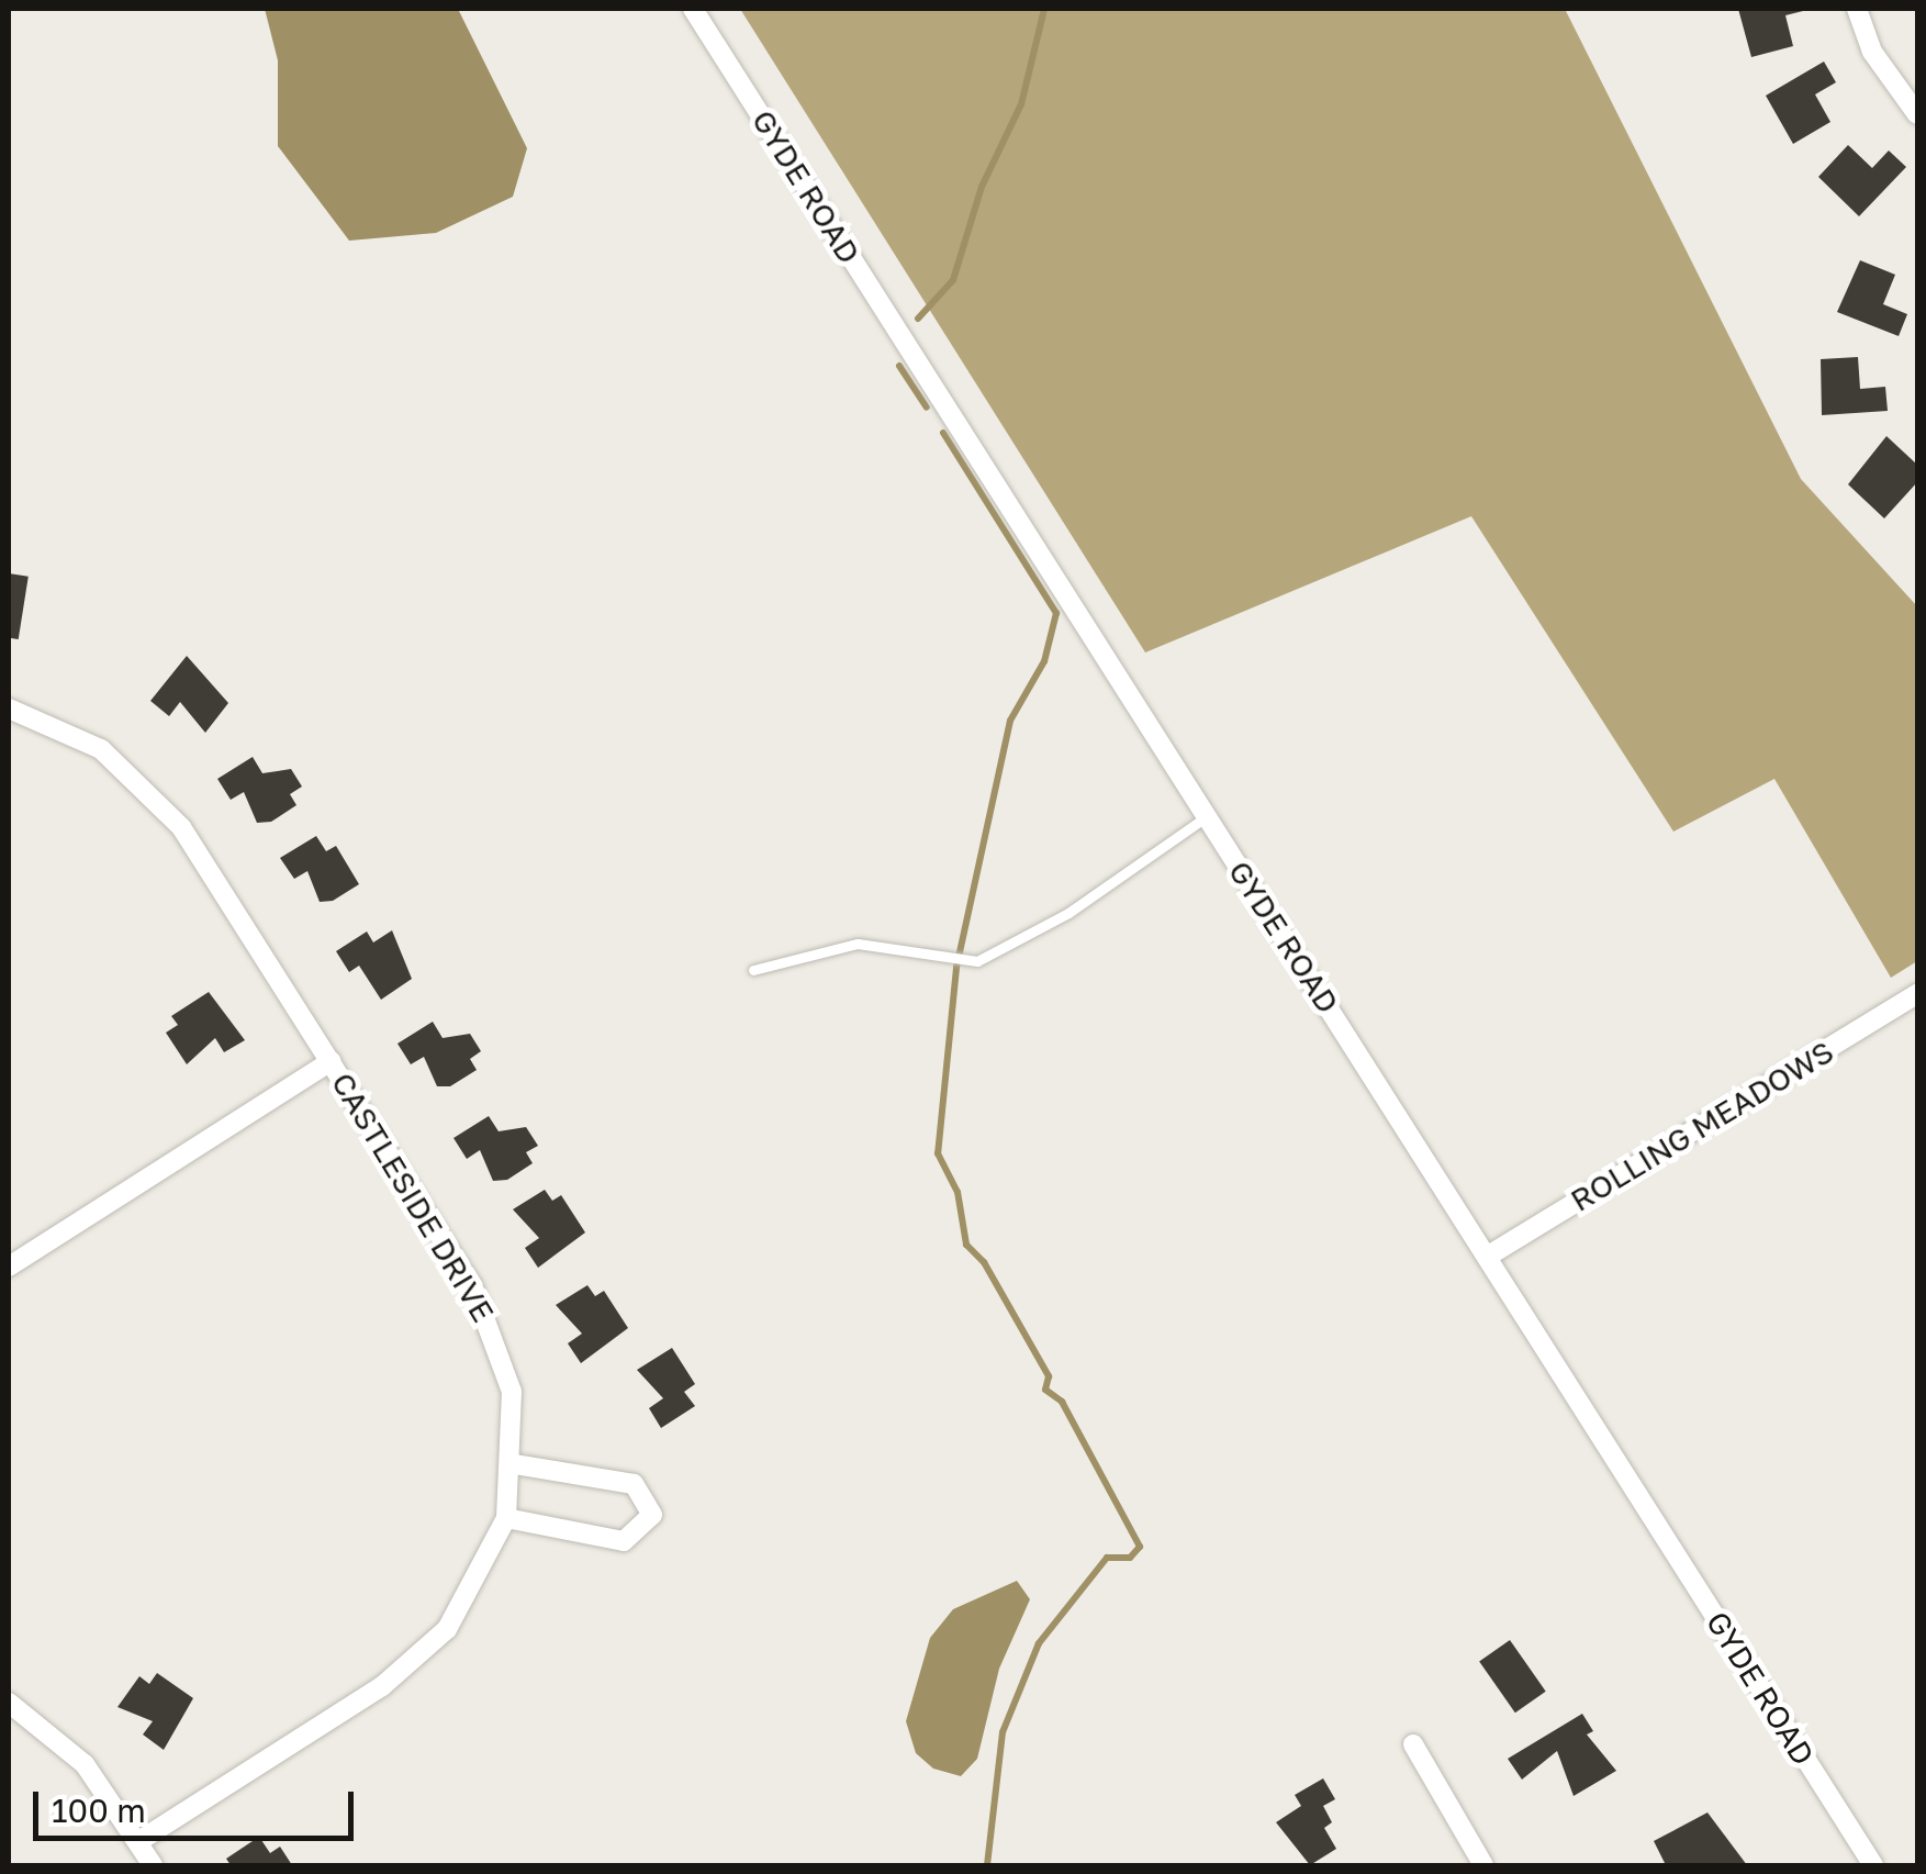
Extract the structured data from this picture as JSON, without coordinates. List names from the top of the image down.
{
  "streets": {
    "street": ["GYDE ROAD", "ROLLING MEADOWS", "CASTLESIDE DRIVE"]
  },
  "crossings": [
    ["GYDE ROAD", "ROLLING MEADOWS"]
  ],
  "scale_bar": "100 m"
}
